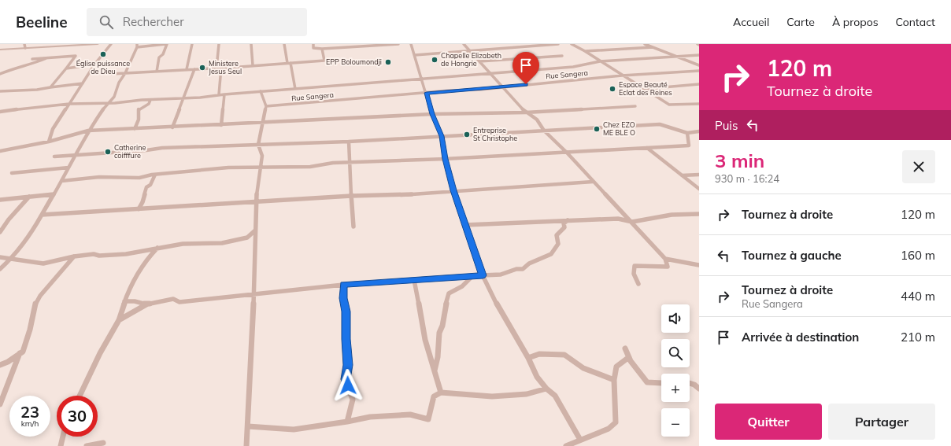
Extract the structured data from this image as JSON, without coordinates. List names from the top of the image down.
{
  "streets": {
    "street": ["Rue Sangera"]
  },
  "places": [
    "Église puissance de Dieu",
    "Chapelle Elizabeth de Hongrie",
    "EPP Boloumondji",
    "Ministere Jesus Seul",
    "Espace Beauté Eclat des Reines",
    "Chez EZO ME BLE O",
    "Entreprise St Christophe",
    "Catherine coifffure"
  ],
  "page": {
    "header": "Beeline",
    "search": "Rechercher",
    "nav": [
      "Accueil",
      "Carte",
      "À propos",
      "Contact"
    ],
    "turn": ["120 m", "Tournez à droite"],
    "then": "Puis",
    "heading": ["3 min", "930 m · 16:24"],
    "list": [
      {
        "name": "Tournez à droite",
        "value": "120 m"
      },
      {
        "name": "Tournez à gauche",
        "value": "160 m"
      },
      {
        "name": "Tournez à droite",
        "note": "Rue Sangera",
        "value": "440 m"
      },
      {
        "name": "Arrivée à destination",
        "value": "210 m"
      }
    ],
    "map_buttons": ["+", "−"],
    "speed": "23 km/h",
    "limit": "30",
    "buttons": ["Quitter", "Partager"]
  }
}
